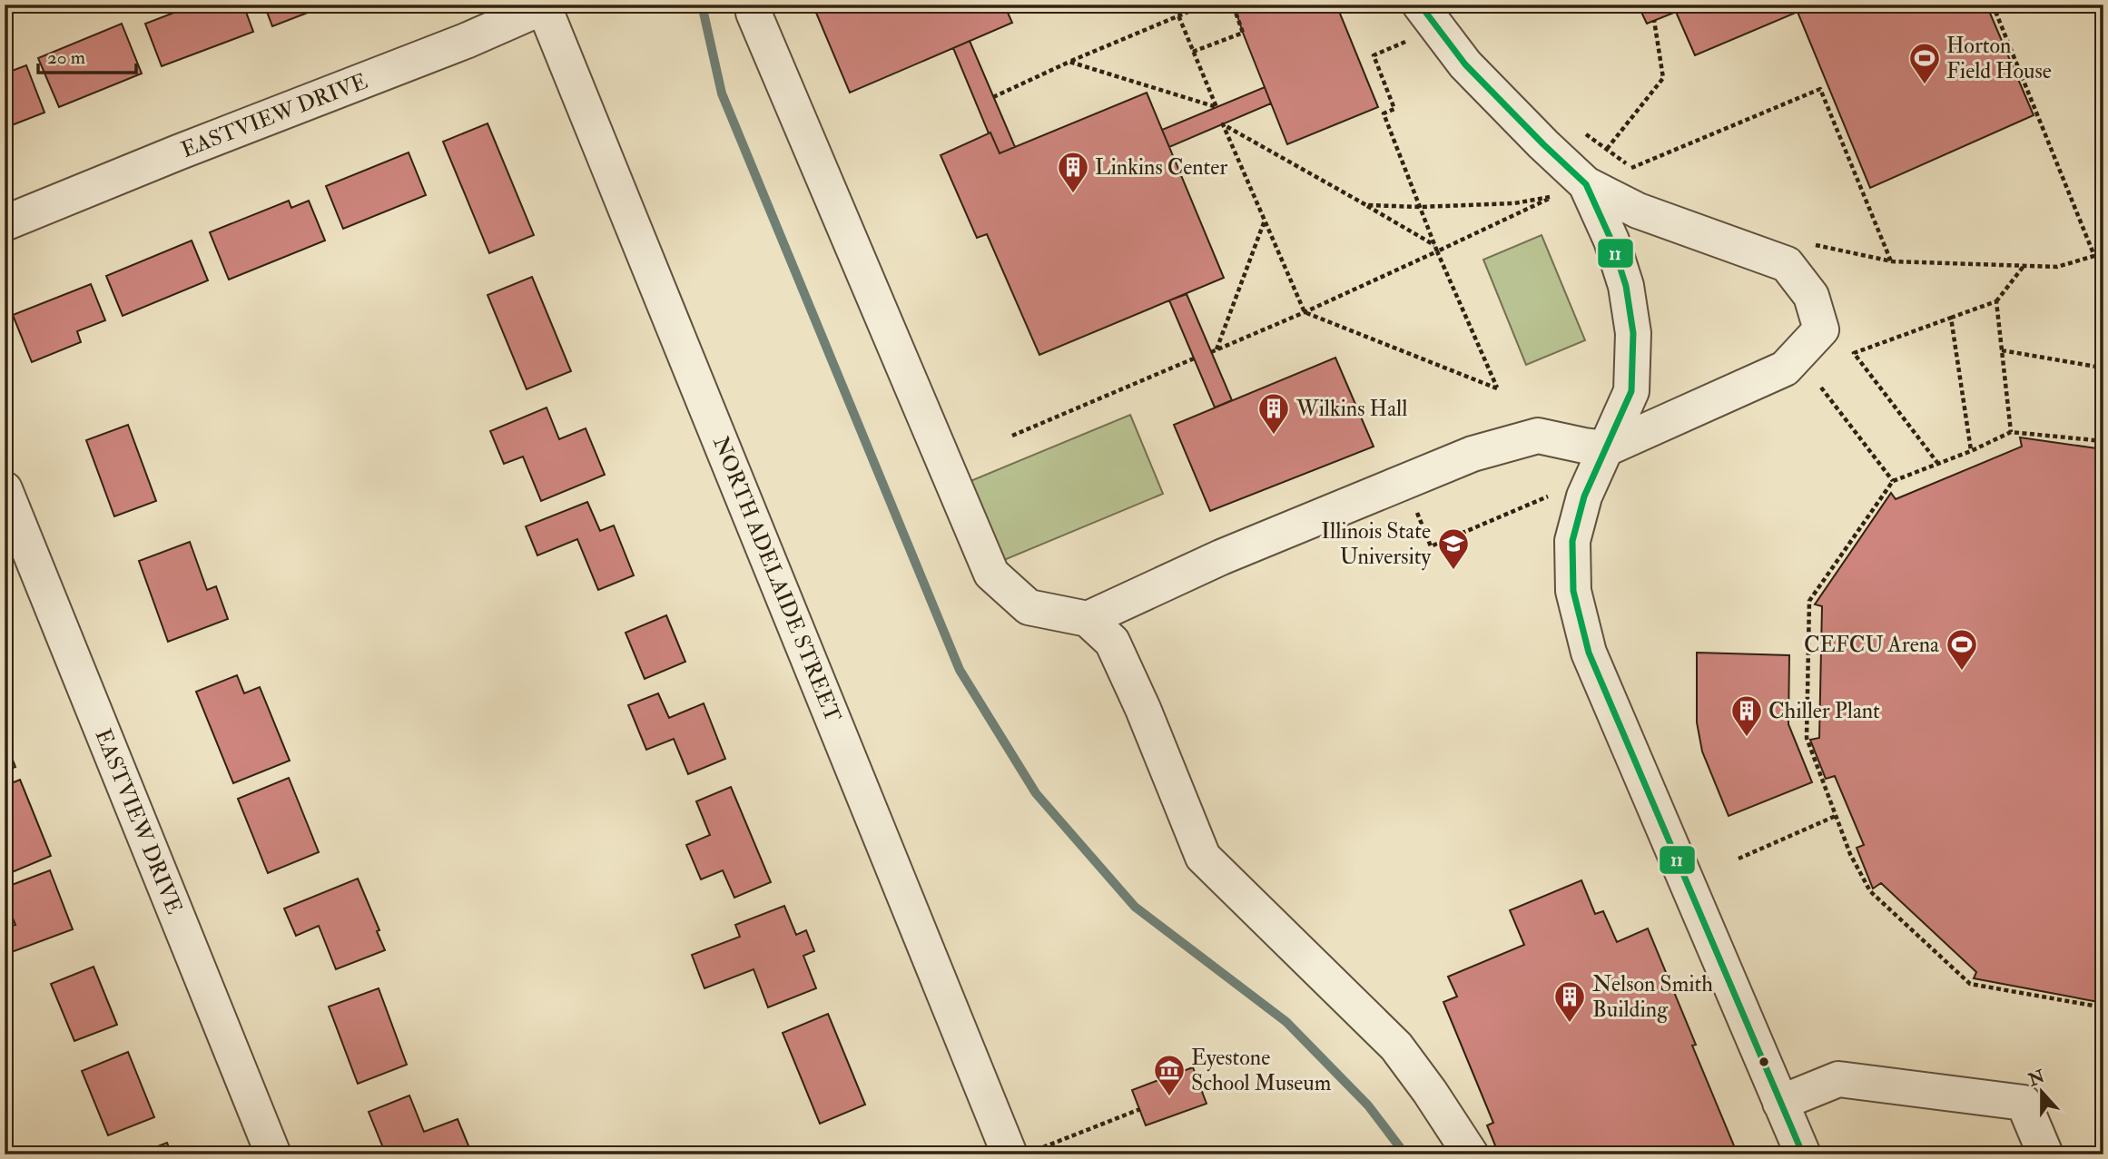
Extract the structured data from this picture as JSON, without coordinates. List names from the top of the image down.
{
  "streets": {
    "street": ["EASTVIEW DRIVE", "NORTH ADELAIDE STREET"]
  },
  "crossings": [
    ["EASTVIEW DRIVE", "NORTH ADELAIDE STREET"]
  ],
  "places": {
    "sports": ["Horton Field House", "CEFCU Arena"],
    "building": [
      "Linkins Center",
      "Wilkins Hall",
      "Chiller Plant",
      "Nelson Smith Building"
    ],
    "school or university": ["Illinois State University"],
    "museum": ["Eyestone School Museum"]
  },
  "lines": ["transit line 11"],
  "scale_bar": "20 m",
  "north": "top"
}
